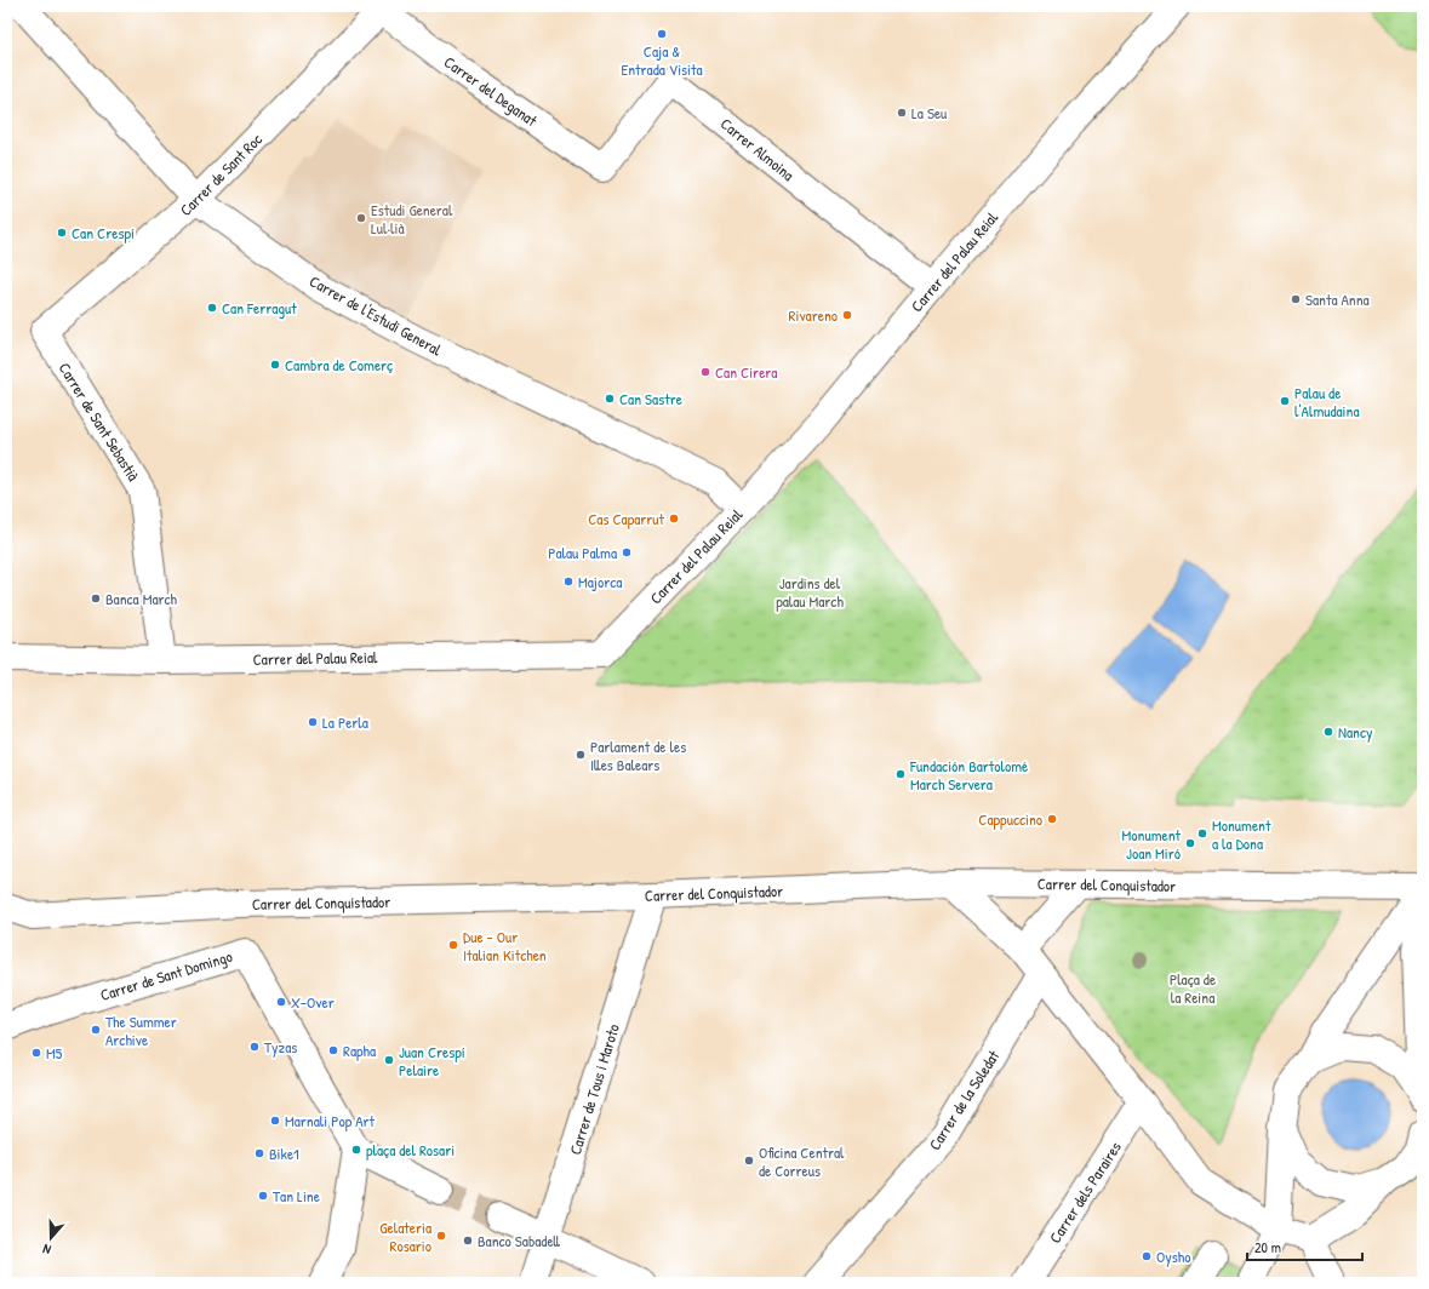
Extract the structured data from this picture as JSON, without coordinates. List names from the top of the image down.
{
  "streets": {
    "street": [
      "Carrer del Deganat",
      "Carrer Almoina",
      "Carrer de Sant Roc",
      "Carrer del Palau Reial",
      "Carrer de l'Estudi General",
      "Carrer de Sant Sebastià",
      "Carrer del Conquistador",
      "Carrer de Sant Domingo",
      "Carrer de Tous i Maroto",
      "Carrer de la Soledat",
      "Carrer dels Paraires"
    ]
  },
  "crossings": [
    ["Carrer del Deganat", "Carrer Almoina"],
    ["Carrer del Deganat", "Carrer de Sant Roc"],
    ["Carrer Almoina", "Carrer del Palau Reial"],
    ["Carrer de Sant Roc", "Carrer de l'Estudi General"],
    ["Carrer de Sant Roc", "Carrer de Sant Sebastià"],
    ["Carrer del Palau Reial", "Carrer de l'Estudi General"],
    ["Carrer del Palau Reial", "Carrer de Sant Sebastià"],
    ["Carrer del Conquistador", "Carrer de Tous i Maroto"]
  ],
  "parks": ["Jardins del palau March", "Plaça de la Reina"],
  "places": [
    "Caja & Entrada Visita",
    "La Seu",
    "Estudi General Lul·lià",
    "Can Crespí",
    "Santa Anna",
    "Can Ferragut",
    "Rivareno",
    "Cambra de Comerç",
    "Can Cirera",
    "Can Sastre",
    "Palau de l'Almudaina",
    "Cas Caparrut",
    "Palau Palma",
    "Majorca",
    "Banca March",
    "La Perla",
    "Nancy",
    "Parlament de les Illes Balears",
    "Fundación Bartolomé March Servera",
    "Cappuccino",
    "Monument a la Dona",
    "Monument Joan Miró",
    "Due - Our Italian Kitchen",
    "X-Over",
    "The Summer Archive",
    "Tyzas",
    "Rapha",
    "M5",
    "Juan Crespí Pelaire",
    "Marnali Pop Art",
    "plaça del Rosari",
    "Bike1",
    "Oficina Central de Correus",
    "Tan Line",
    "Gelateria Rosario",
    "Banco Sabadell",
    "Oysho"
  ],
  "scale_bar": "20 m",
  "north": "bottom"
}
